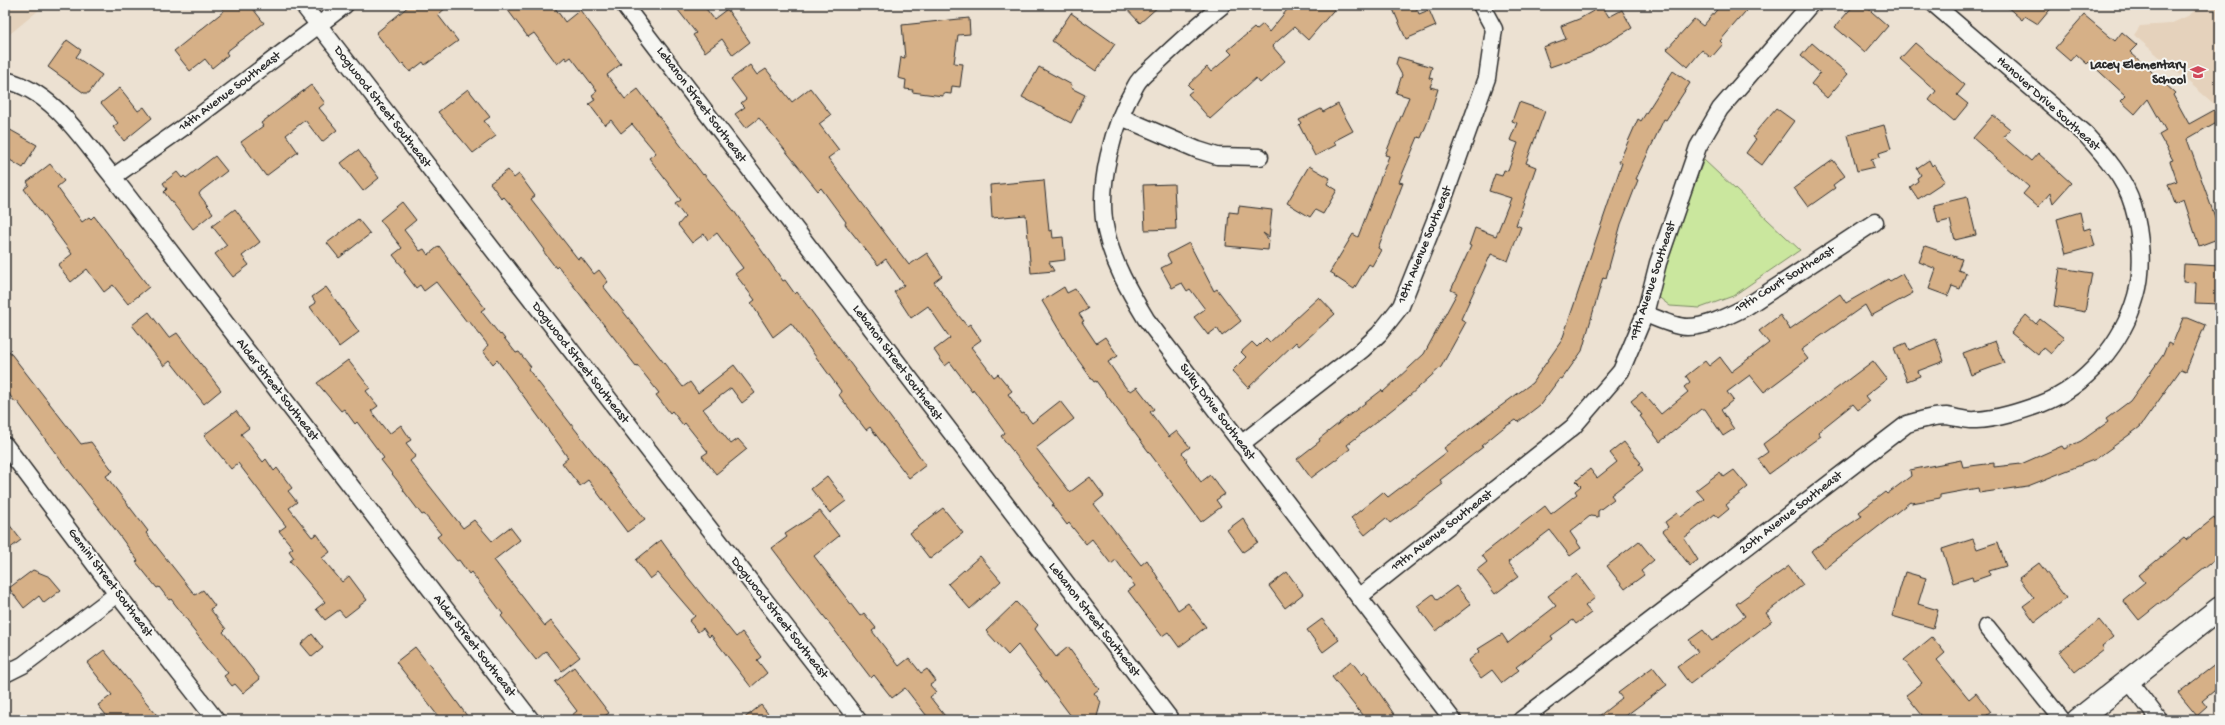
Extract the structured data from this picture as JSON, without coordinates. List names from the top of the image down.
{
  "streets": {
    "street": [
      "14th Avenue Southeast",
      "Hanover Drive Southeast",
      "Lebanon Street Southeast",
      "Dogwood Street Southeast",
      "18th Avenue Southeast",
      "19th Court Southeast",
      "19th Avenue Southeast",
      "Alder Street Southeast",
      "Sulky Drive Southeast",
      "20th Avenue Southeast",
      "Gemini Street Southeast"
    ]
  },
  "crossings": [
    ["14th Avenue Southeast", "Dogwood Street Southeast"],
    ["14th Avenue Southeast", "Alder Street Southeast"],
    ["Hanover Drive Southeast", "20th Avenue Southeast"],
    ["18th Avenue Southeast", "Sulky Drive Southeast"],
    ["19th Court Southeast", "19th Avenue Southeast"],
    ["19th Avenue Southeast", "Sulky Drive Southeast"]
  ],
  "places": {
    "school or university": ["Lacey Elementary School"]
  }
}
